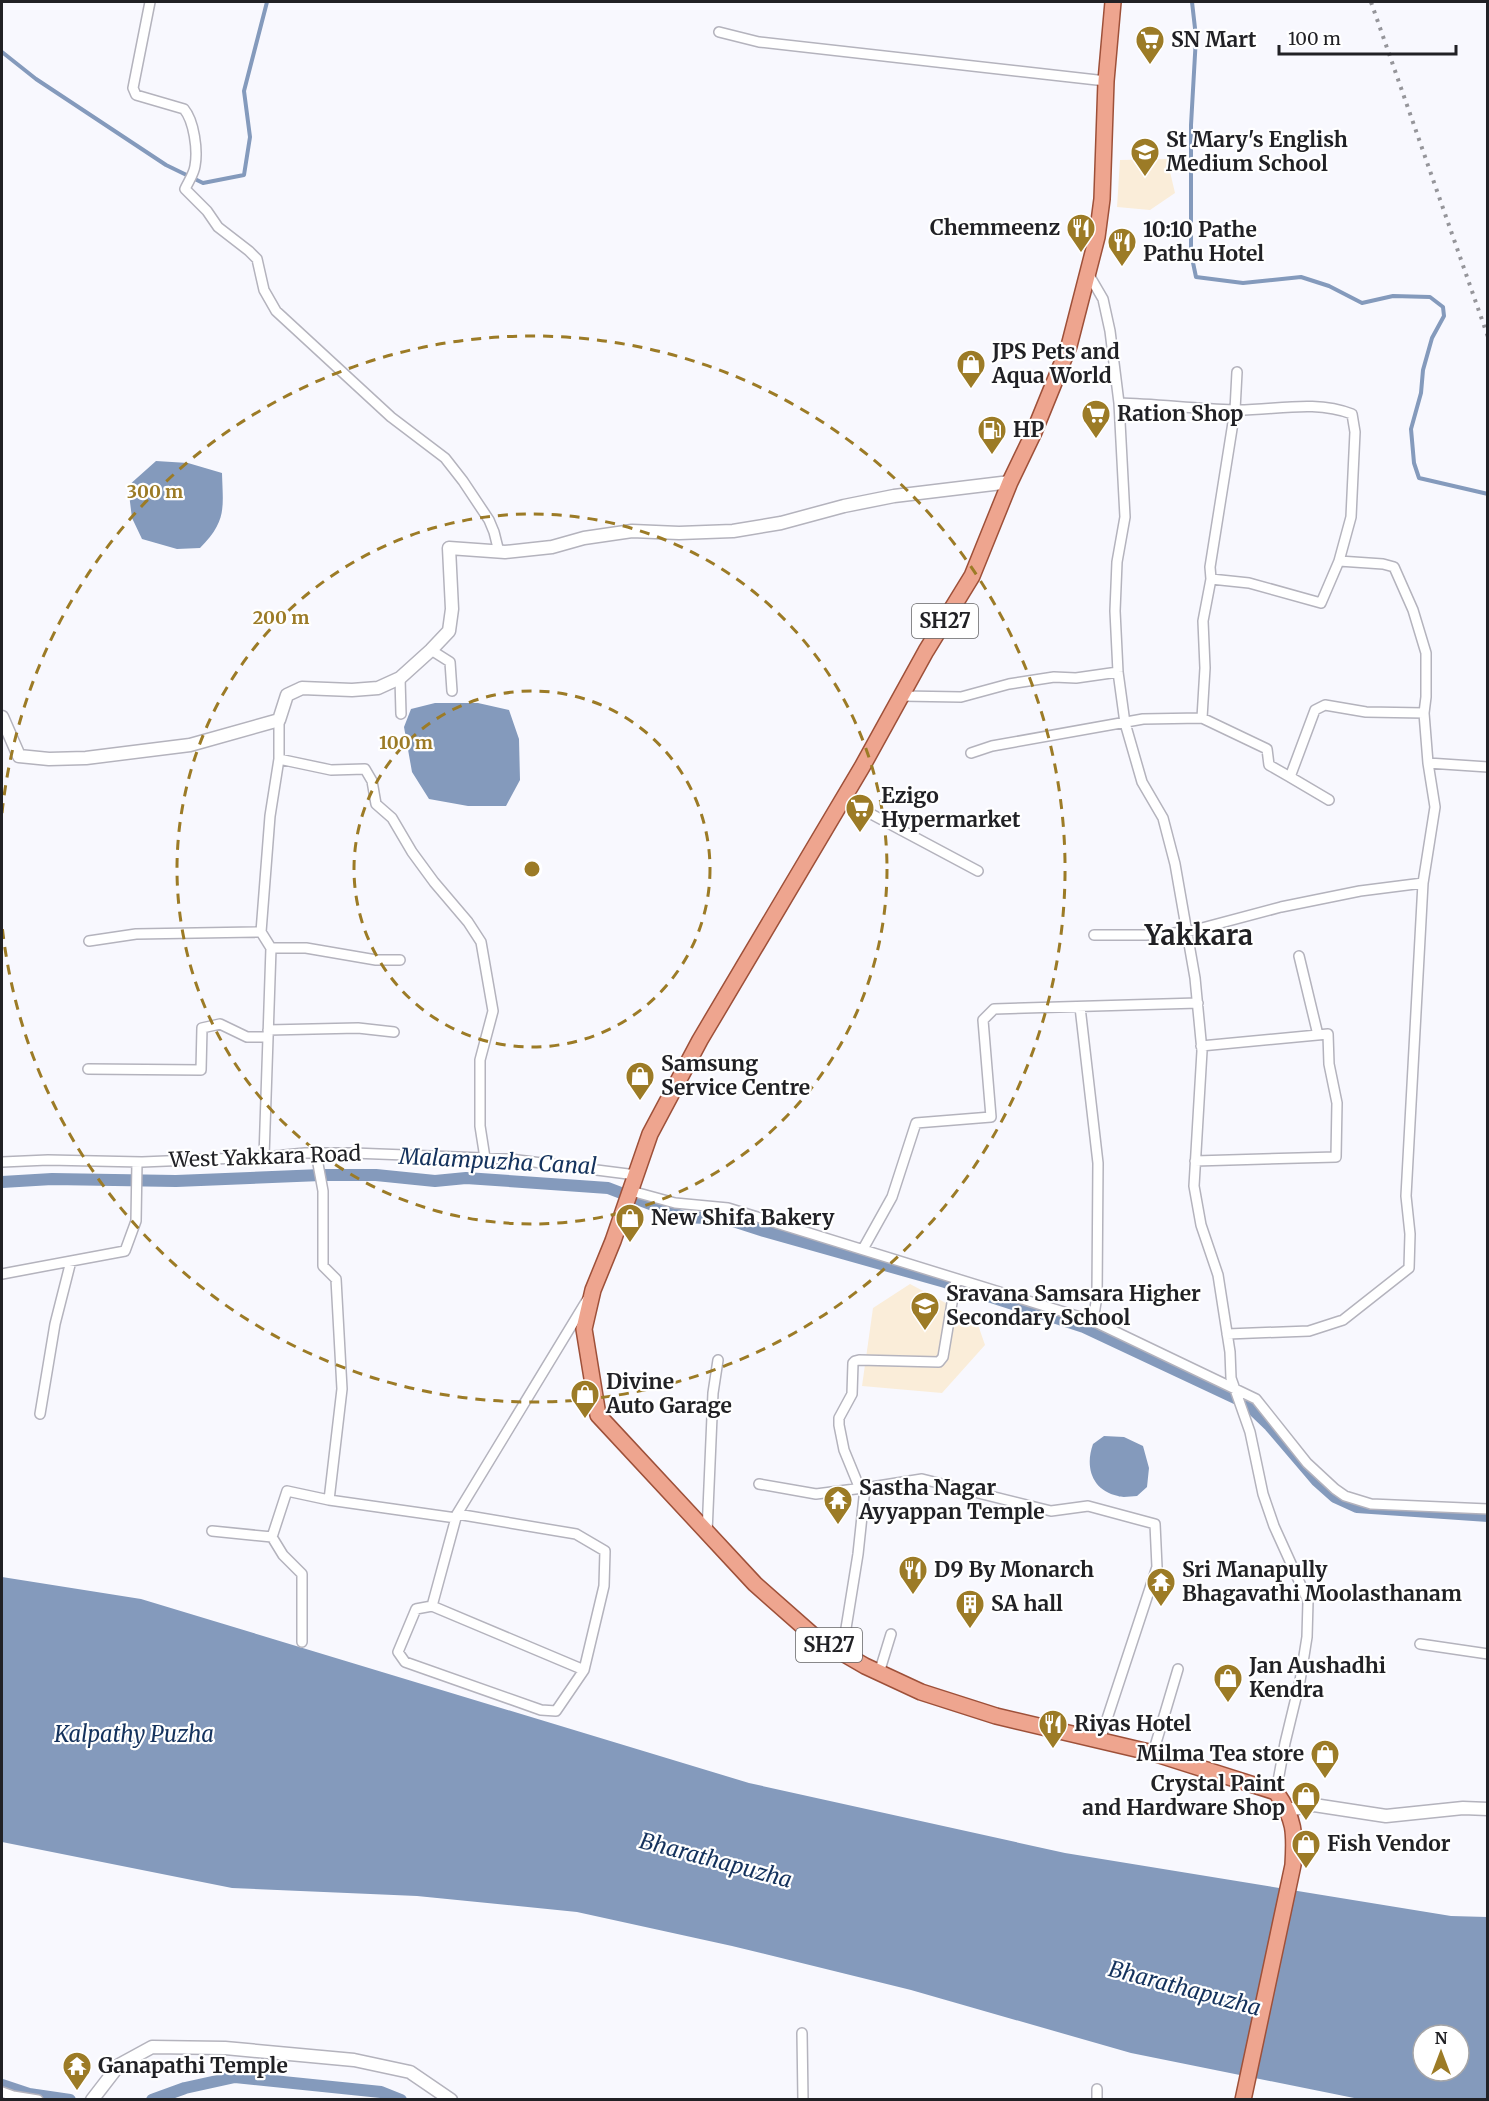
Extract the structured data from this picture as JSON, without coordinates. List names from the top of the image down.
{
  "streets": {
    "main road": ["SH27"],
    "street": ["West Yakkara Road"]
  },
  "crossings": [
    ["SH27", "West Yakkara Road"]
  ],
  "districts": ["Yakkara"],
  "water": ["Malampuzha Canal", "Kalpathy Puzha", "Bharathapuzha"],
  "places": {
    "supermarket": ["SN Mart", "Ration Shop", "Ezigo Hypermarket"],
    "school or university": ["St Mary's English Medium School", "Sravana Samsara Higher Secondary School"],
    "restaurant": [
      "Chemmeenz",
      "10:10 Pathe Pathu Hotel",
      "D9 By Monarch",
      "Riyas Hotel"
    ],
    "shop": [
      "JPS Pets and Aqua World",
      "Samsung Service Centre",
      "New Shifa Bakery",
      "Divine Auto Garage",
      "Jan Aushadhi Kendra",
      "Milma Tea store",
      "Crystal Paint and Hardware Shop",
      "Fish Vendor"
    ],
    "fuel station": ["HP"],
    "temple": ["Sastha Nagar Ayyappan Temple", "Sri Manapully Bhagavathi Moolasthanam", "Ganapathi Temple"],
    "building": ["SA hall"]
  },
  "scale_bar": "100 m",
  "north": "top",
  "rings": ["300 m", "200 m", "100 m"]
}
